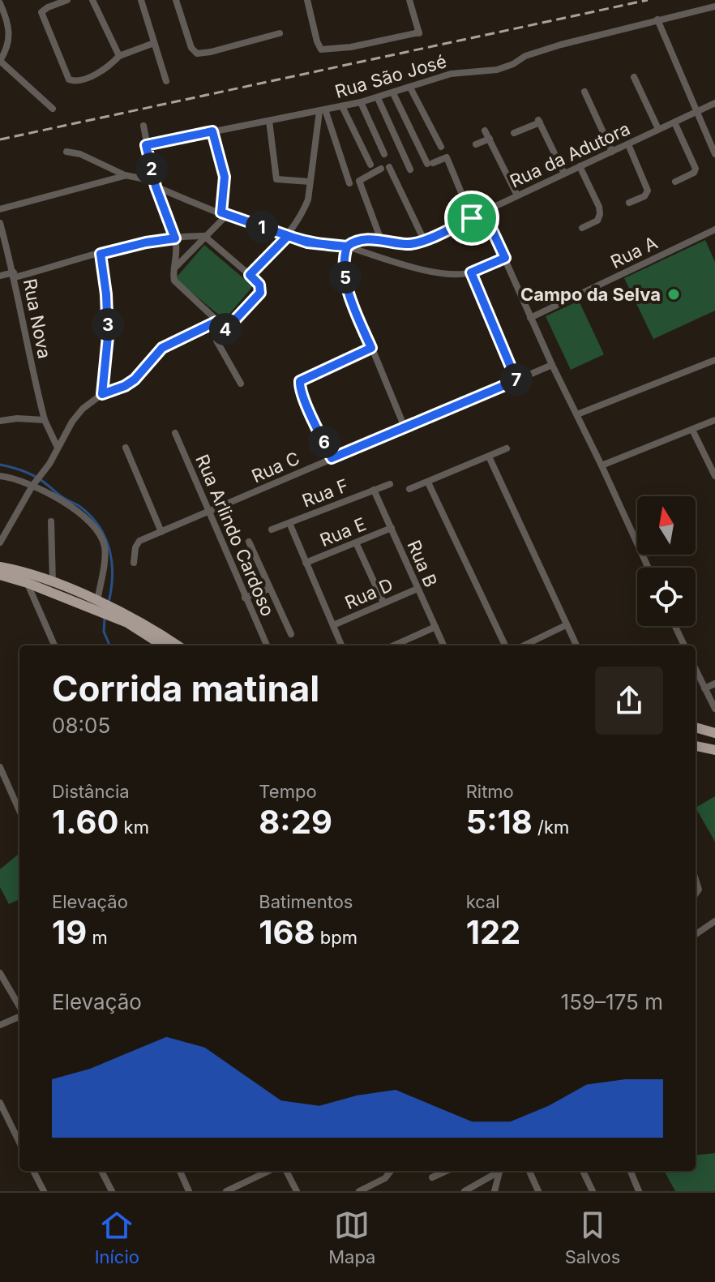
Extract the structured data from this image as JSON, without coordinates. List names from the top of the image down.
{
  "streets": {
    "street": [
      "Rua São José",
      "Rua da Adutora",
      "Rua A",
      "Rua Nova",
      "Rua C",
      "Rua F",
      "Rua E",
      "Rua Arlindo Cardoso",
      "Rua B",
      "Rua D"
    ]
  },
  "crossings": [
    ["Rua C", "Rua F"],
    ["Rua C", "Rua Arlindo Cardoso"],
    ["Rua F", "Rua B"],
    ["Rua E", "Rua B"],
    ["Rua B", "Rua D"]
  ],
  "places": ["Campo da Selva"],
  "north": "top",
  "page": {
    "pins": [
      "2",
      "1",
      "5",
      "3",
      "4",
      "7",
      "6"
    ],
    "heading": ["Corrida matinal", "08:05"],
    "stats": [
      ["Distância", "1.60 km"],
      ["Tempo", "8:29"],
      ["Ritmo", "5:18 /km"],
      ["Elevação", "19 m"],
      ["Batimentos", "168 bpm"],
      ["kcal", "122"]
    ],
    "chart": ["Elevação", "159–175 m"],
    "tabs": ["Início", "Mapa", "Salvos"]
  }
}
